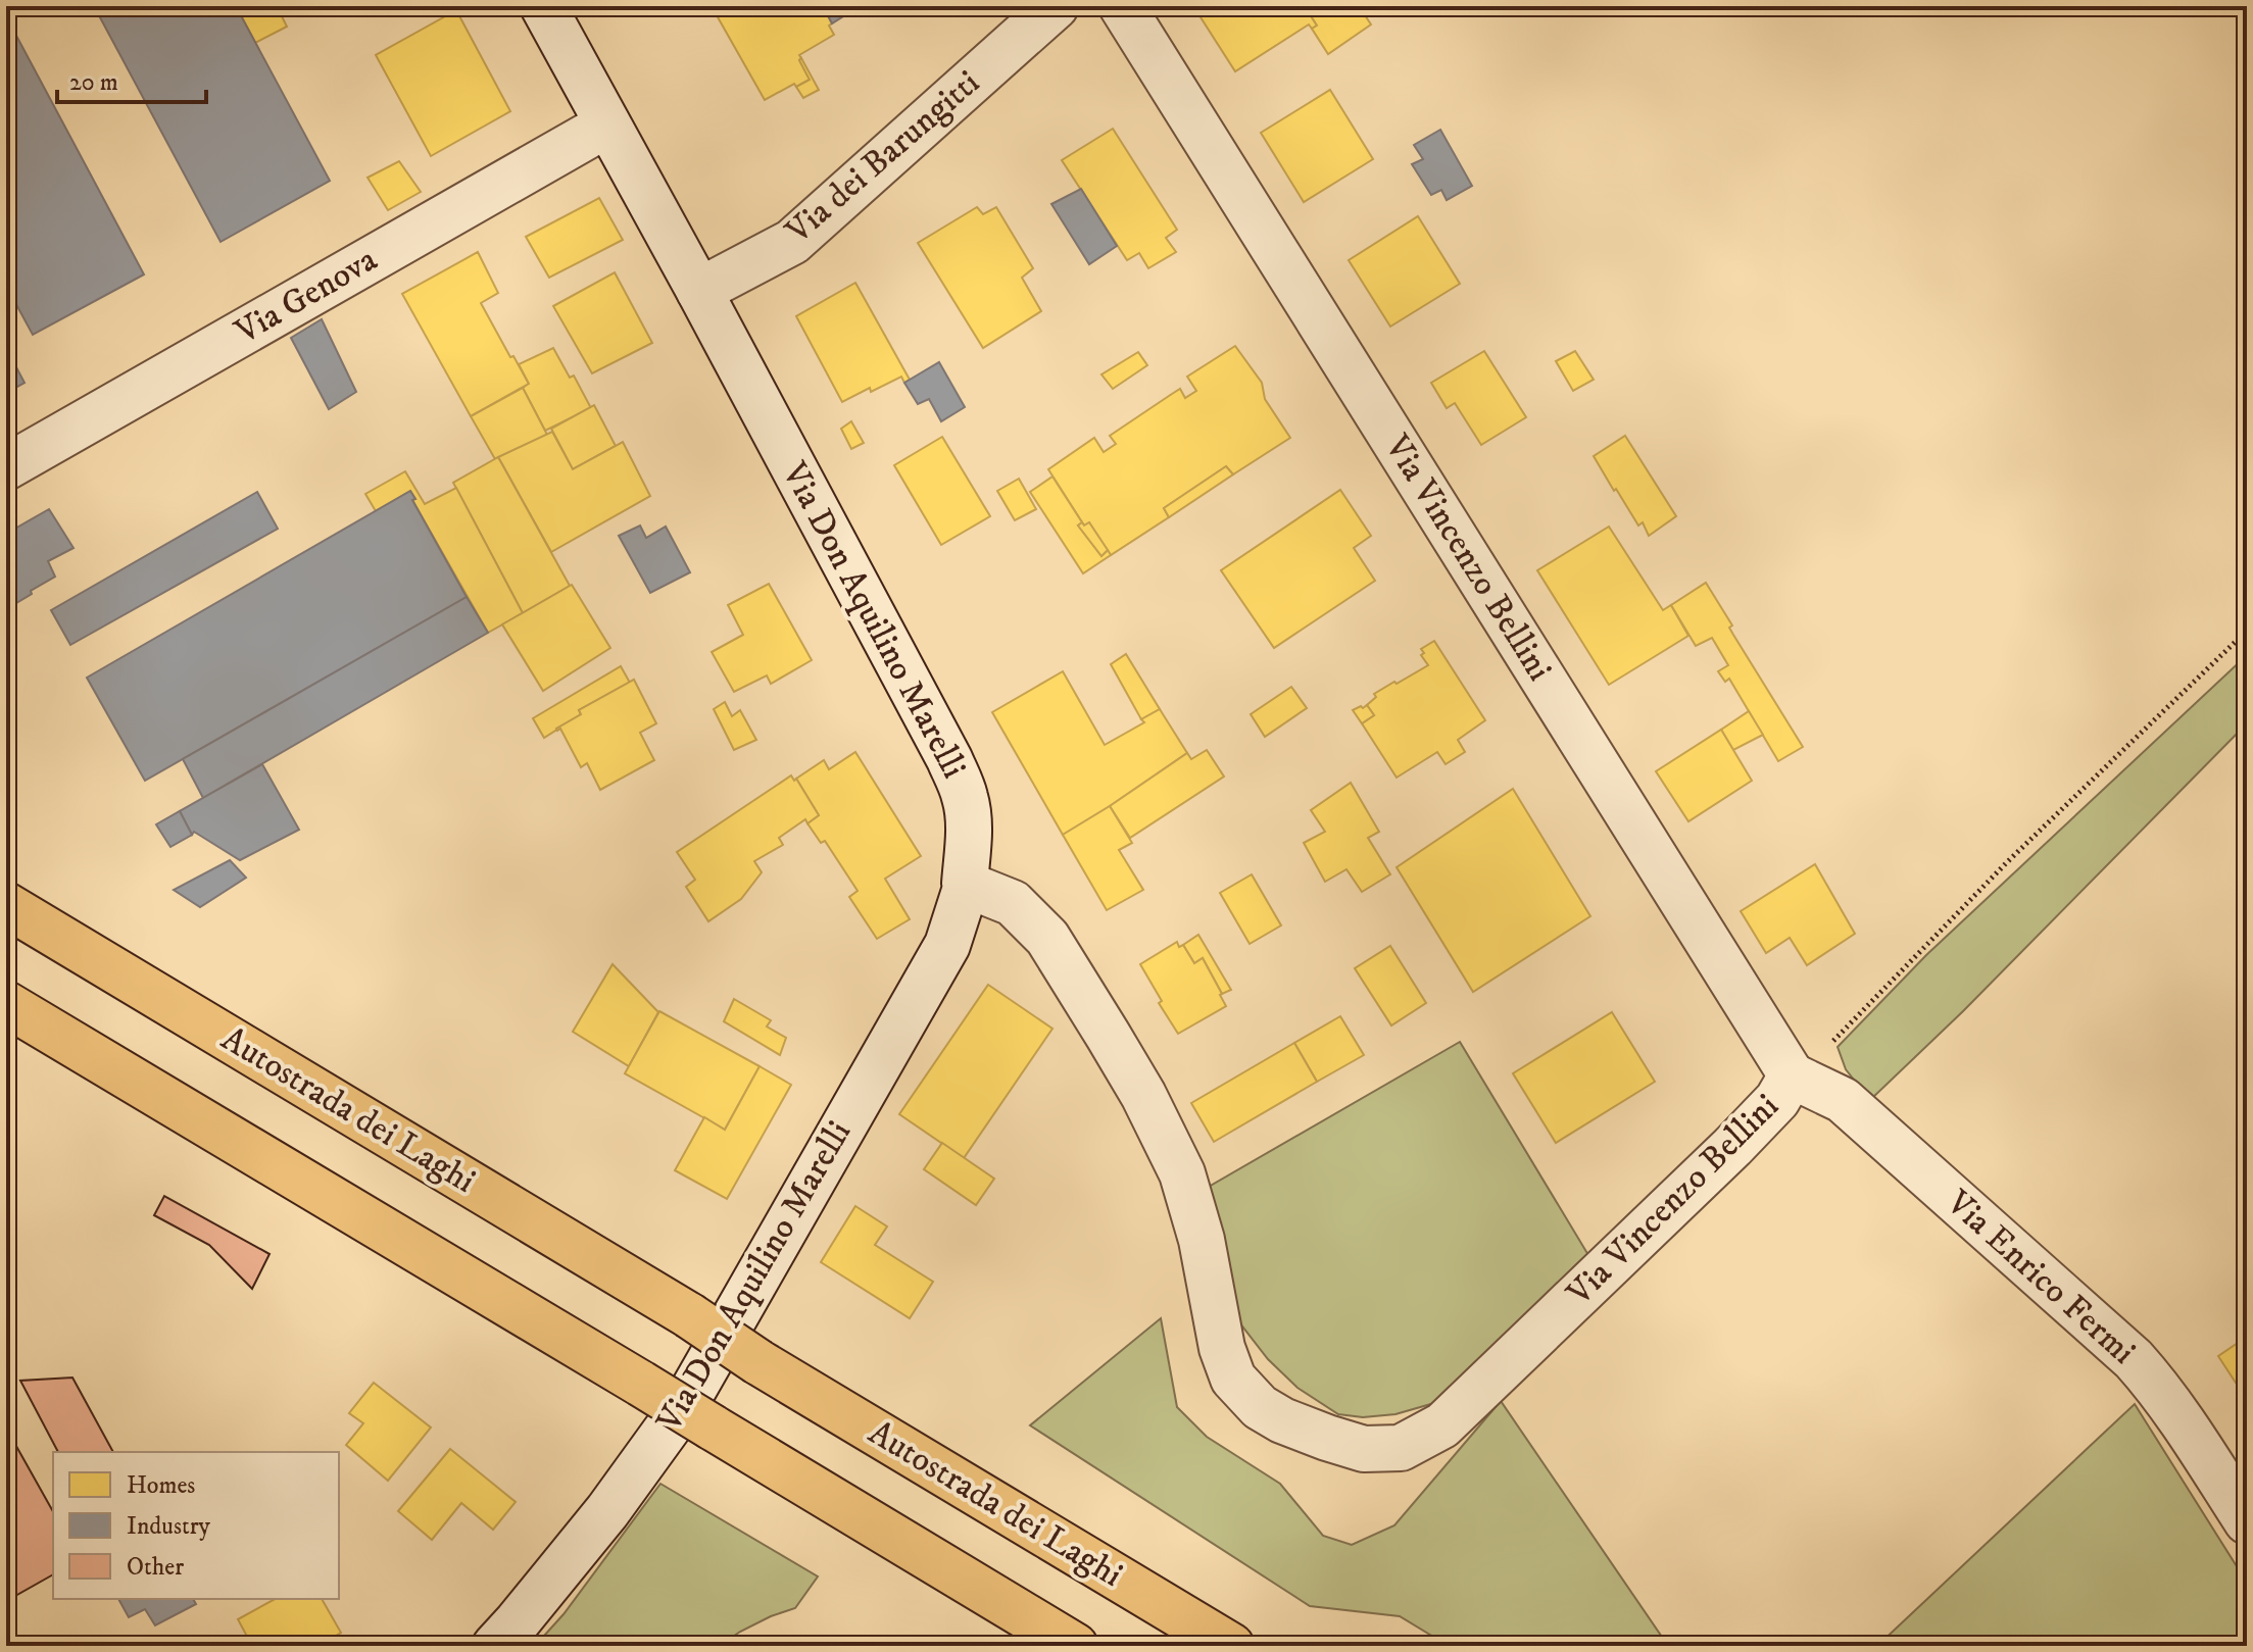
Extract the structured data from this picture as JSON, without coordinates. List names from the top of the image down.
{
  "streets": {
    "highway": ["Autostrada dei Laghi"],
    "street": [
      "Via dei Barungitti",
      "Via Genova",
      "Via Vincenzo Bellini",
      "Via Don Aquilino Marelli",
      "Via Enrico Fermi"
    ]
  },
  "crossings": [
    ["Via dei Barungitti", "Via Don Aquilino Marelli"],
    ["Via Genova", "Via Don Aquilino Marelli"],
    ["Via Vincenzo Bellini", "Via Don Aquilino Marelli"],
    ["Via Vincenzo Bellini", "Via Enrico Fermi"]
  ],
  "legend": ["Homes", "Industry", "Other"],
  "scale_bar": "20 m"
}
